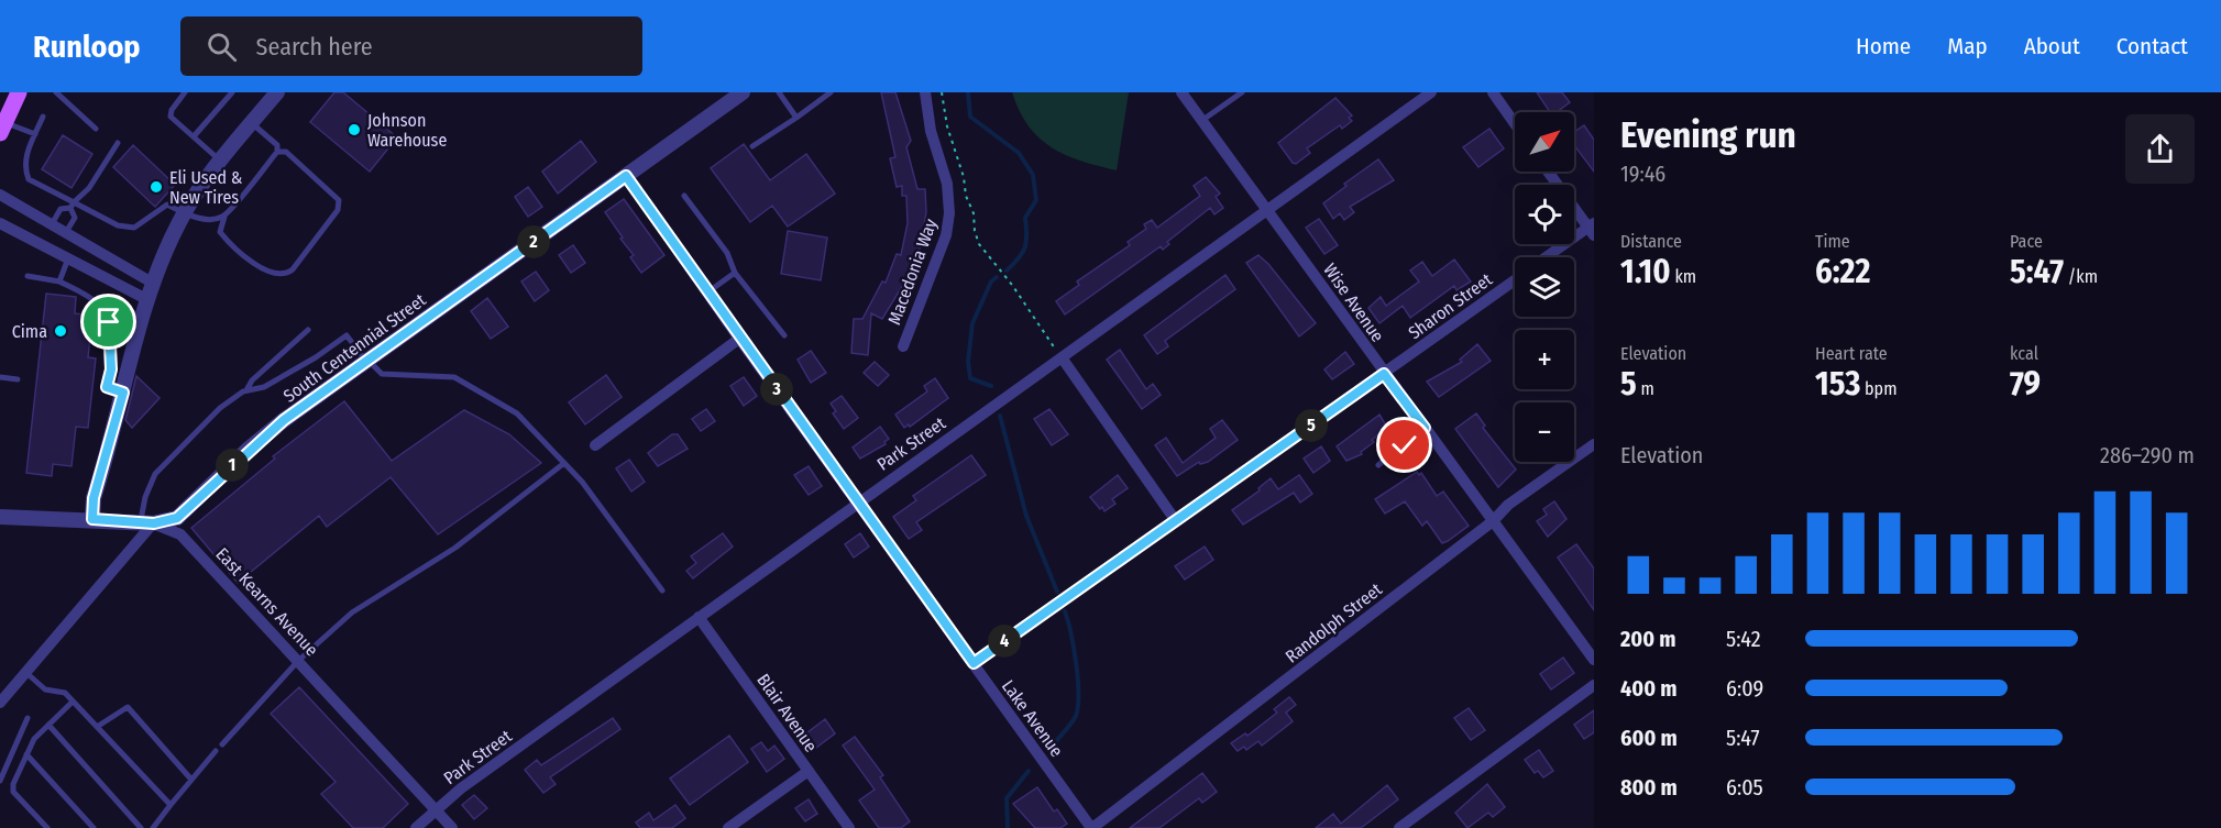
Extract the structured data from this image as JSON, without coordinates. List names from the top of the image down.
{
  "streets": {
    "street": [
      "Macedonia Way",
      "Wise Avenue",
      "Sharon Street",
      "South Centennial Street",
      "Park Street",
      "East Kearns Avenue",
      "Randolph Street",
      "Blair Avenue",
      "Lake Avenue"
    ]
  },
  "crossings": [
    ["Wise Avenue", "Sharon Street"],
    ["Wise Avenue", "Park Street"],
    ["Wise Avenue", "Randolph Street"],
    ["Sharon Street", "Lake Avenue"],
    ["South Centennial Street", "East Kearns Avenue"],
    ["South Centennial Street", "Lake Avenue"],
    ["Park Street", "East Kearns Avenue"],
    ["Park Street", "Blair Avenue"],
    ["Park Street", "Lake Avenue"],
    ["Randolph Street", "Lake Avenue"]
  ],
  "places": ["Johnson Warehouse", "Eli Used & New Tires", "Cima"],
  "north": "top right",
  "page": {
    "header": "Runloop",
    "search": "Search here",
    "nav": [
      "Home",
      "Map",
      "About",
      "Contact"
    ],
    "heading": ["Evening run", "19:46"],
    "map_buttons": ["+", "−"],
    "stats": [
      ["Distance", "1.10 km"],
      ["Time", "6:22"],
      ["Pace", "5:47 /km"],
      ["Elevation", "5 m"],
      ["Heart rate", "153 bpm"],
      ["kcal", "79"]
    ],
    "pins": [
      "2",
      "3",
      "5",
      "1",
      "4"
    ],
    "chart": ["Elevation", "286–290 m"],
    "list": [
      {
        "name": "200 m",
        "note": "5:42"
      },
      {
        "name": "400 m",
        "note": "6:09"
      },
      {
        "name": "600 m",
        "note": "5:47"
      },
      {
        "name": "800 m",
        "note": "6:05"
      }
    ]
  }
}
